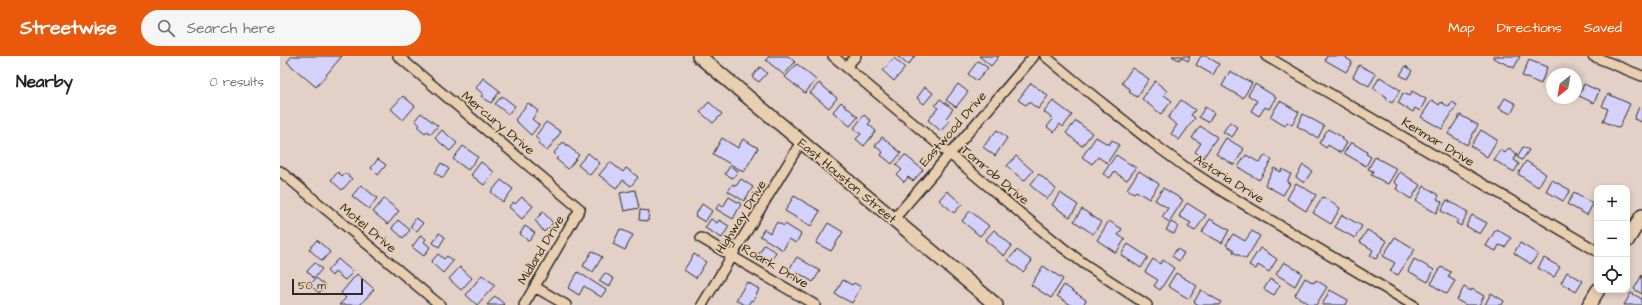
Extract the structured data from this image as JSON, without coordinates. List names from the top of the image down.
{
  "streets": {
    "main road": ["East Houston Street"],
    "street": [
      "Mercury Drive",
      "Eastwood Drive",
      "Kenmar Drive",
      "Tomrob Drive",
      "Astoria Drive",
      "Highway Drive",
      "Motel Drive",
      "Midland Drive",
      "Roark Drive"
    ]
  },
  "crossings": [
    ["Mercury Drive", "Midland Drive"],
    ["Eastwood Drive", "Tomrob Drive"],
    ["Eastwood Drive", "East Houston Street"],
    ["East Houston Street", "Highway Drive"],
    ["Highway Drive", "Roark Drive"]
  ],
  "scale_bar": "50 m",
  "north": "bottom left",
  "page": {
    "header": "Streetwise",
    "search": "Search here",
    "nav": ["Map", "Directions", "Saved"],
    "heading": ["Nearby", "0 results"],
    "map_buttons": ["+", "−"],
    "scale": "50 m"
  }
}
